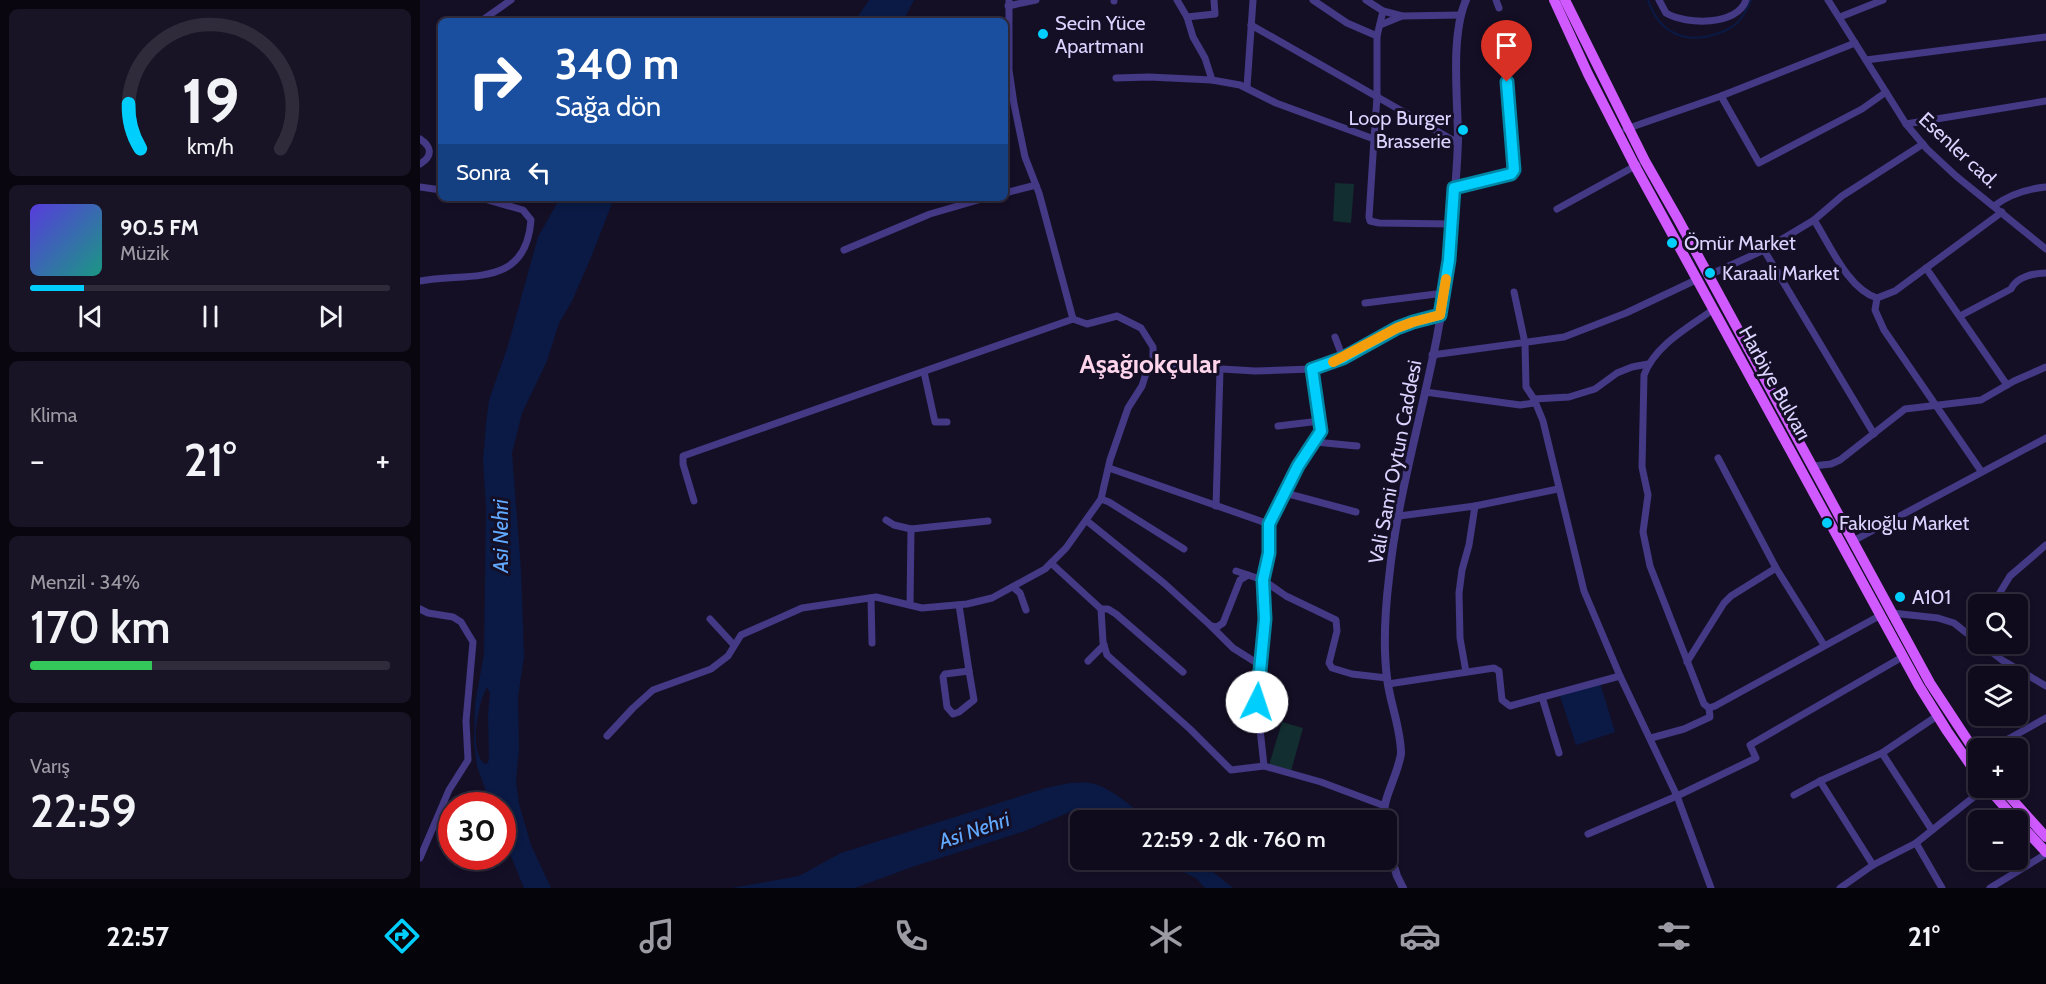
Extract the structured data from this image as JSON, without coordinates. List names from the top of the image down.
{
  "streets": {
    "main road": ["Harbiye Bulvarı"],
    "street": ["Esenler cad.", "Vali Sami Oytun Caddesi"]
  },
  "districts": ["Aşağıokçular"],
  "water": ["Asi Nehri"],
  "places": [
    "Secin Yüce Apartmanı",
    "Loop Burger Brasserie",
    "Ömür Market",
    "Karaali Market",
    "Fakıoğlu Market",
    "A101"
  ],
  "page": {
    "turn": ["340 m", "Sağa dön"],
    "then": "Sonra",
    "song": ["90.5 FM", "Müzik"],
    "tile": [
      "Klima",
      ["Menzil · 34%", "170 km"],
      ["Varış", "22:59"]
    ],
    "heat": ["−", "21°", "+"],
    "map_buttons": ["+", "−"],
    "limit": "30",
    "trip": "22:59 · 2 dk · 760 m",
    "tabs": ["22:57", "21°"],
    "gauge": ["19", "km/h"]
  }
}
